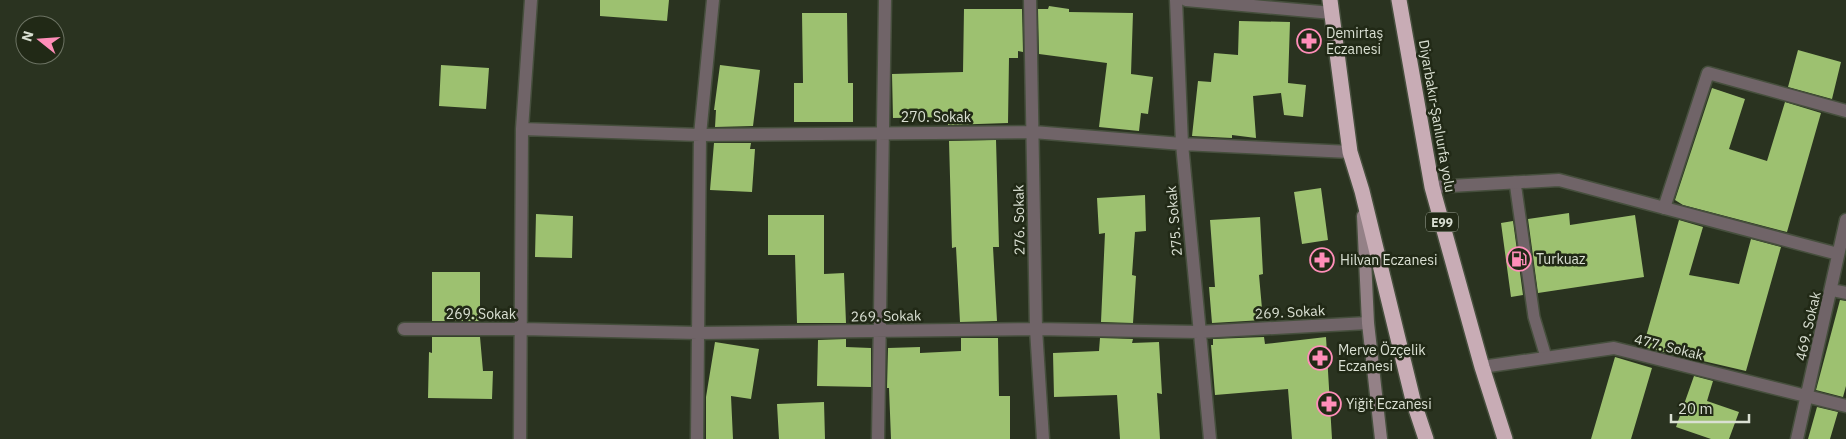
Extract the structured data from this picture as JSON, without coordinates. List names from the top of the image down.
{
  "streets": {
    "highway": ["Diyarbakır-Şanlıurfa yolu", "E99"],
    "street": [
      "270. Sokak",
      "276. Sokak",
      "275. Sokak",
      "269. Sokak",
      "469. Sokak",
      "477. Sokak"
    ]
  },
  "crossings": [
    ["Diyarbakır-Şanlıurfa yolu", "477. Sokak"],
    ["270. Sokak", "276. Sokak"],
    ["270. Sokak", "275. Sokak"],
    ["276. Sokak", "269. Sokak"],
    ["275. Sokak", "269. Sokak"],
    ["469. Sokak", "477. Sokak"]
  ],
  "places": {
    "pharmacy": [
      "Demirtaş Eczanesi",
      "Hilvan Eczanesi",
      "Merve Özçelik Eczanesi",
      "Yiğit Eczanesi"
    ],
    "fuel station": ["Turkuaz"]
  },
  "scale_bar": "20 m",
  "north": "left"
}
